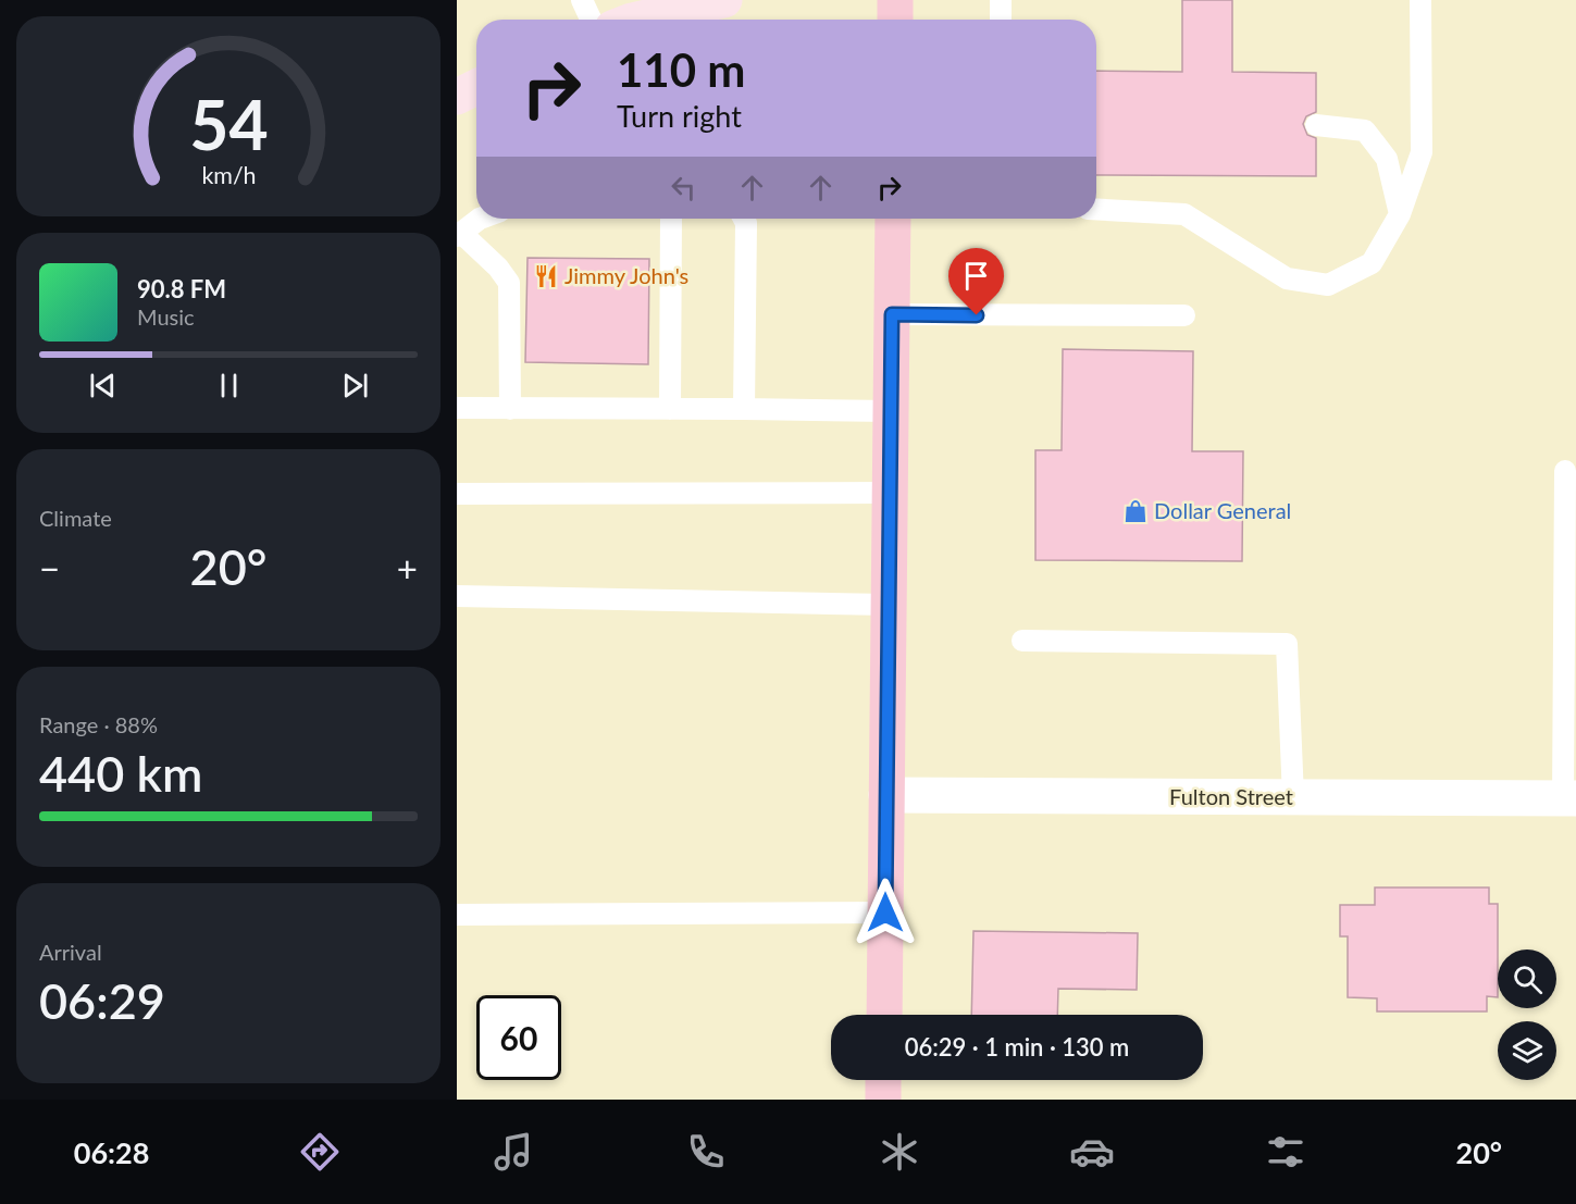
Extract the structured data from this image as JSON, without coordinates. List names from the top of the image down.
{
  "streets": {
    "street": ["Fulton Street"]
  },
  "places": {
    "restaurant": ["Jimmy John's"],
    "shop": ["Dollar General"]
  },
  "page": {
    "turn": ["110 m", "Turn right"],
    "song": ["90.8 FM", "Music"],
    "tile": [
      "Climate",
      ["Range · 88%", "440 km"],
      ["Arrival", "06:29"]
    ],
    "heat": ["−", "20°", "+"],
    "limit": "60",
    "trip": "06:29 · 1 min · 130 m",
    "tabs": ["06:28", "20°"],
    "gauge": ["54", "km/h"]
  }
}
